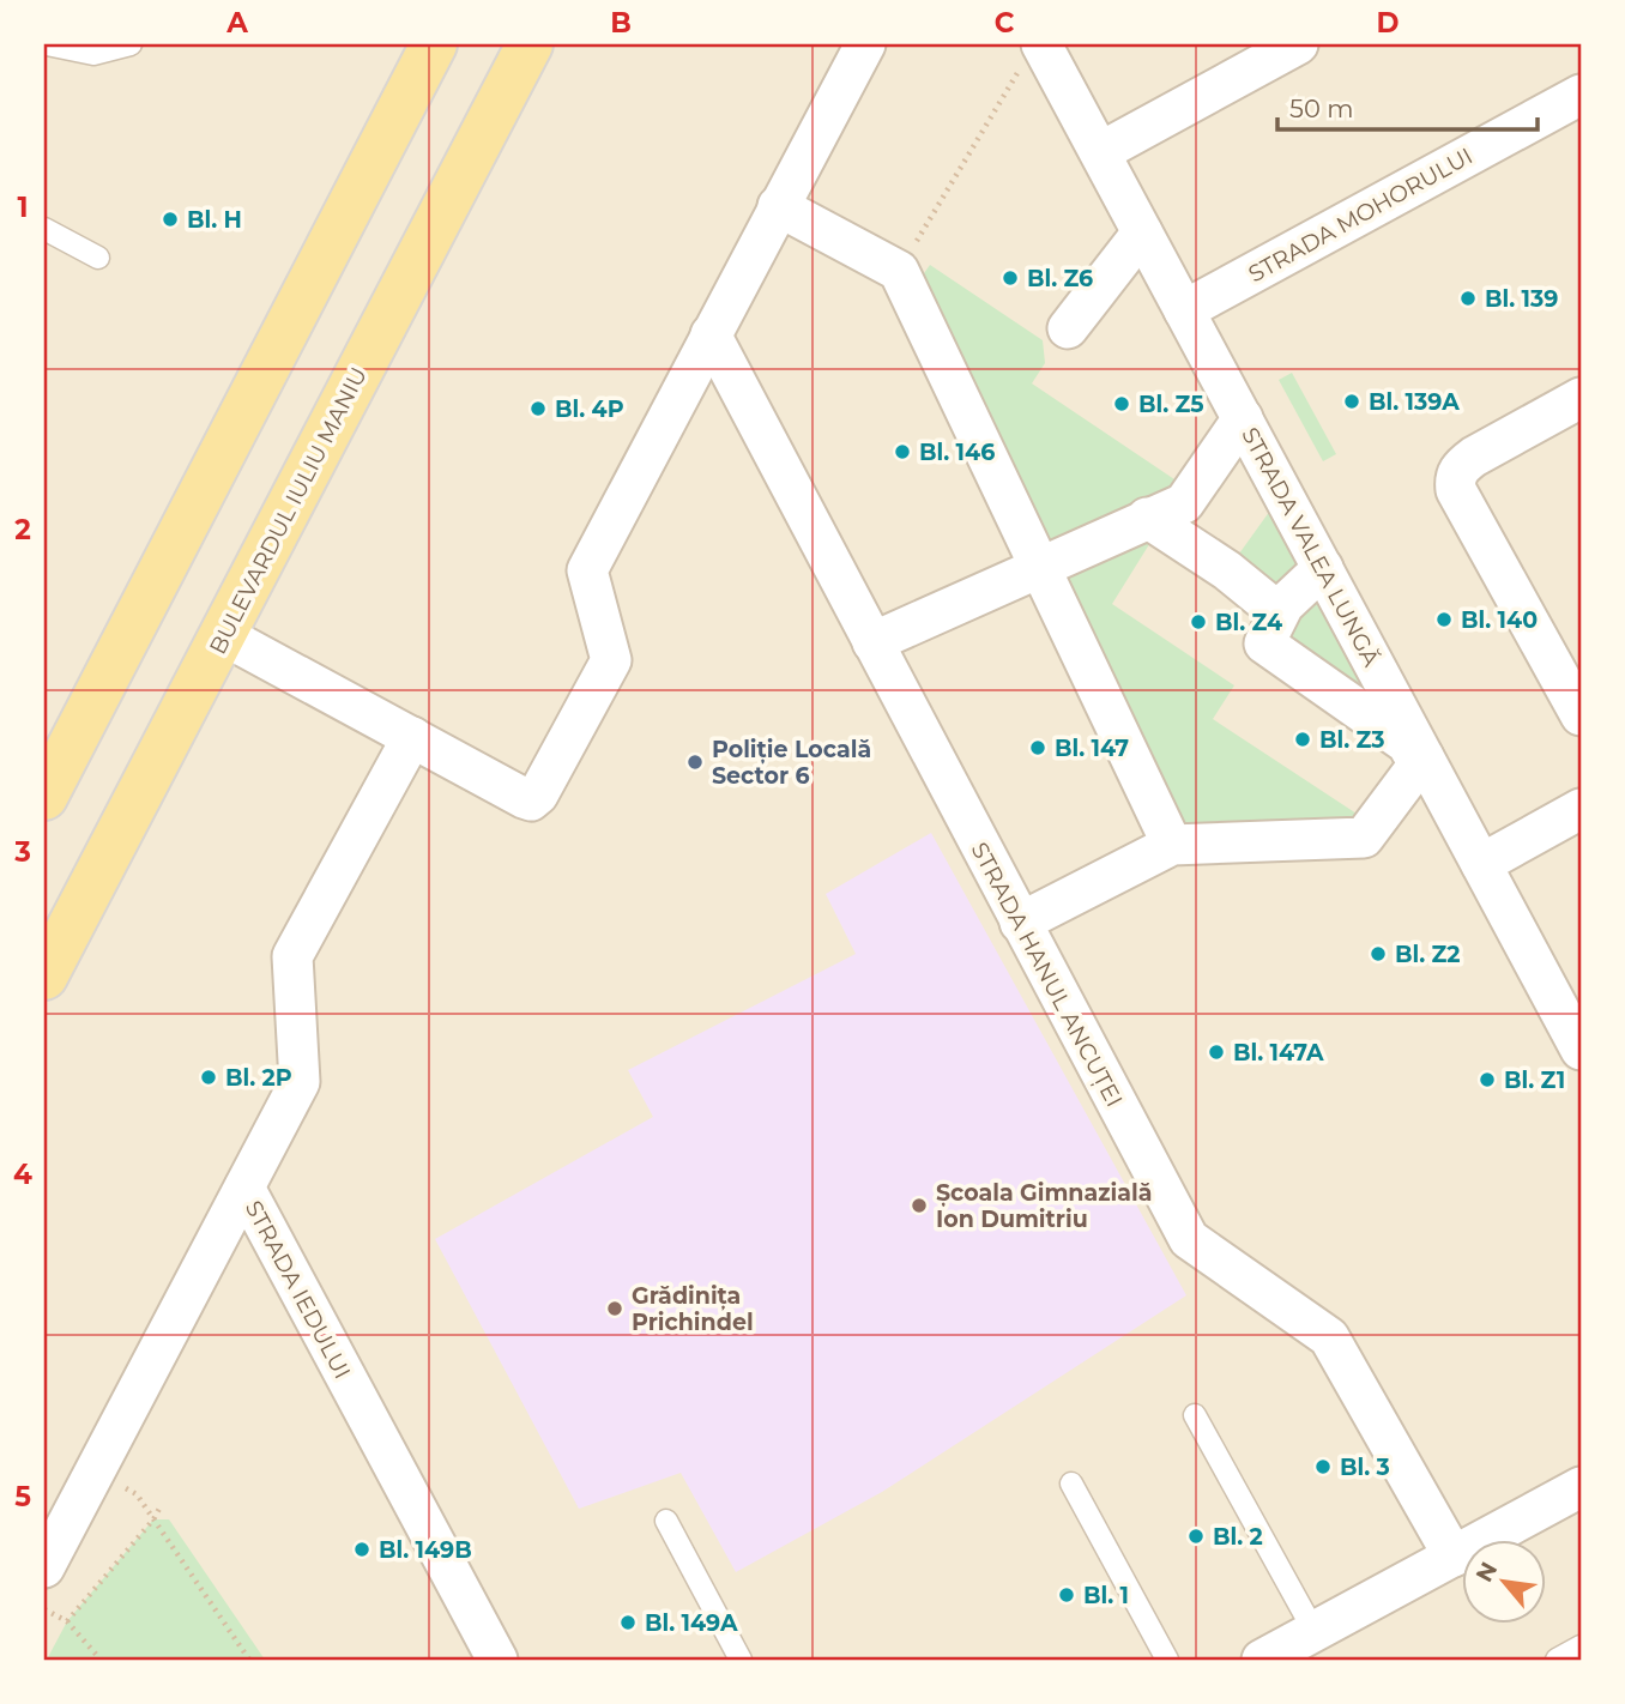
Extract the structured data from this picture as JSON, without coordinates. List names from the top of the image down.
{
  "streets": {
    "main road": ["BULEVARDUL IULIU MANIU"],
    "street": [
      "STRADA MOHORULUI",
      "STRADA VALEA LUNGĂ",
      "STRADA HANUL ANCUȚEI",
      "STRADA IEDULUI"
    ]
  },
  "crossings": [
    ["STRADA MOHORULUI", "STRADA VALEA LUNGĂ"]
  ],
  "places": [
    "Bl. H",
    "Bl. Z6",
    "Bl. 139",
    "Bl. 139A",
    "Bl. Z5",
    "Bl. 4P",
    "Bl. 146",
    "Bl. 140",
    "Bl. Z4",
    "Bl. Z3",
    "Bl. 147",
    "Poliție Locală Sector 6",
    "Bl. Z2",
    "Bl. 147A",
    "Bl. 2P",
    "Bl. Z1",
    "Școala Gimnazială Ion Dumitriu",
    "Grădinița Prichindel",
    "Bl. 3",
    "Bl. 2",
    "Bl. 149B",
    "Bl. 1",
    "Bl. 149A"
  ],
  "scale_bar": "50 m",
  "north": "top left",
  "grid": {
    "columns": [
      "A",
      "B",
      "C",
      "D"
    ],
    "rows": [
      "1",
      "2",
      "3",
      "4",
      "5"
    ]
  }
}
